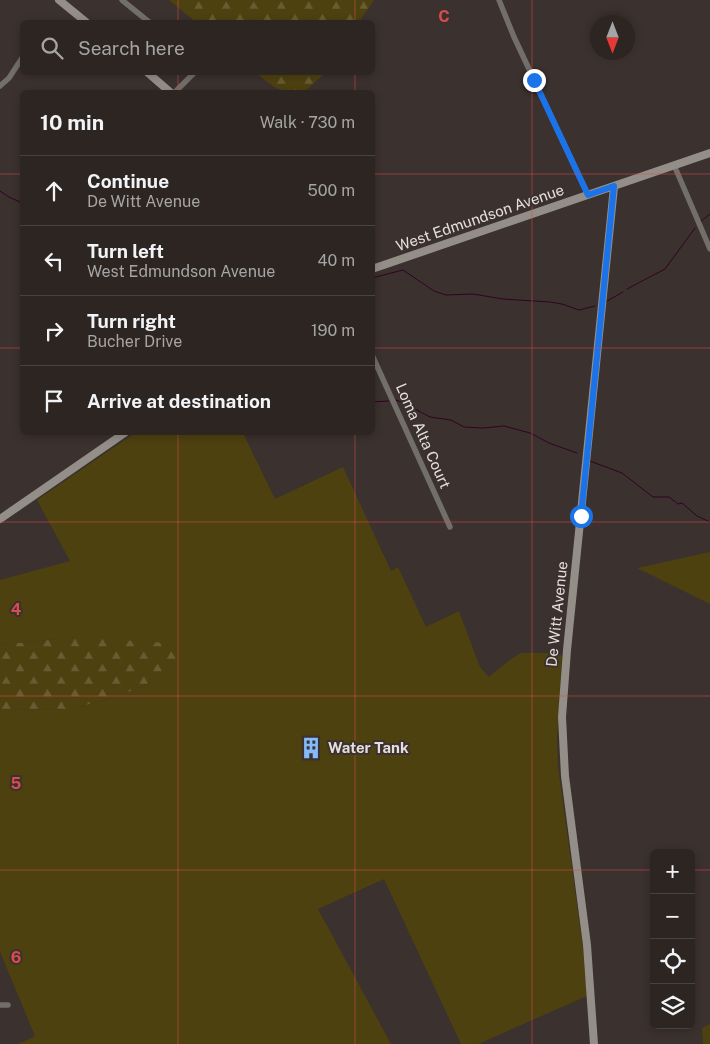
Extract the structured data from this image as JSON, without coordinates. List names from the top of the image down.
{
  "streets": {
    "street": ["West Edmundson Avenue", "Loma Alta Court", "De Witt Avenue"]
  },
  "crossings": [
    ["West Edmundson Avenue", "De Witt Avenue"]
  ],
  "places": {
    "building": ["Water Tank"]
  },
  "north": "bottom",
  "page": {
    "search": "Search here",
    "heading": ["10 min", "Walk · 730 m"],
    "list": [
      ["Continue", "De Witt Avenue", "500 m"],
      ["Turn left", "West Edmundson Avenue", "40 m"],
      ["Turn right", "Bucher Drive", "190 m"],
      "Arrive at destination"
    ],
    "map_buttons": ["+", "−"]
  },
  "grid": {
    "columns": ["C"],
    "rows": ["4", "5", "6"]
  }
}
